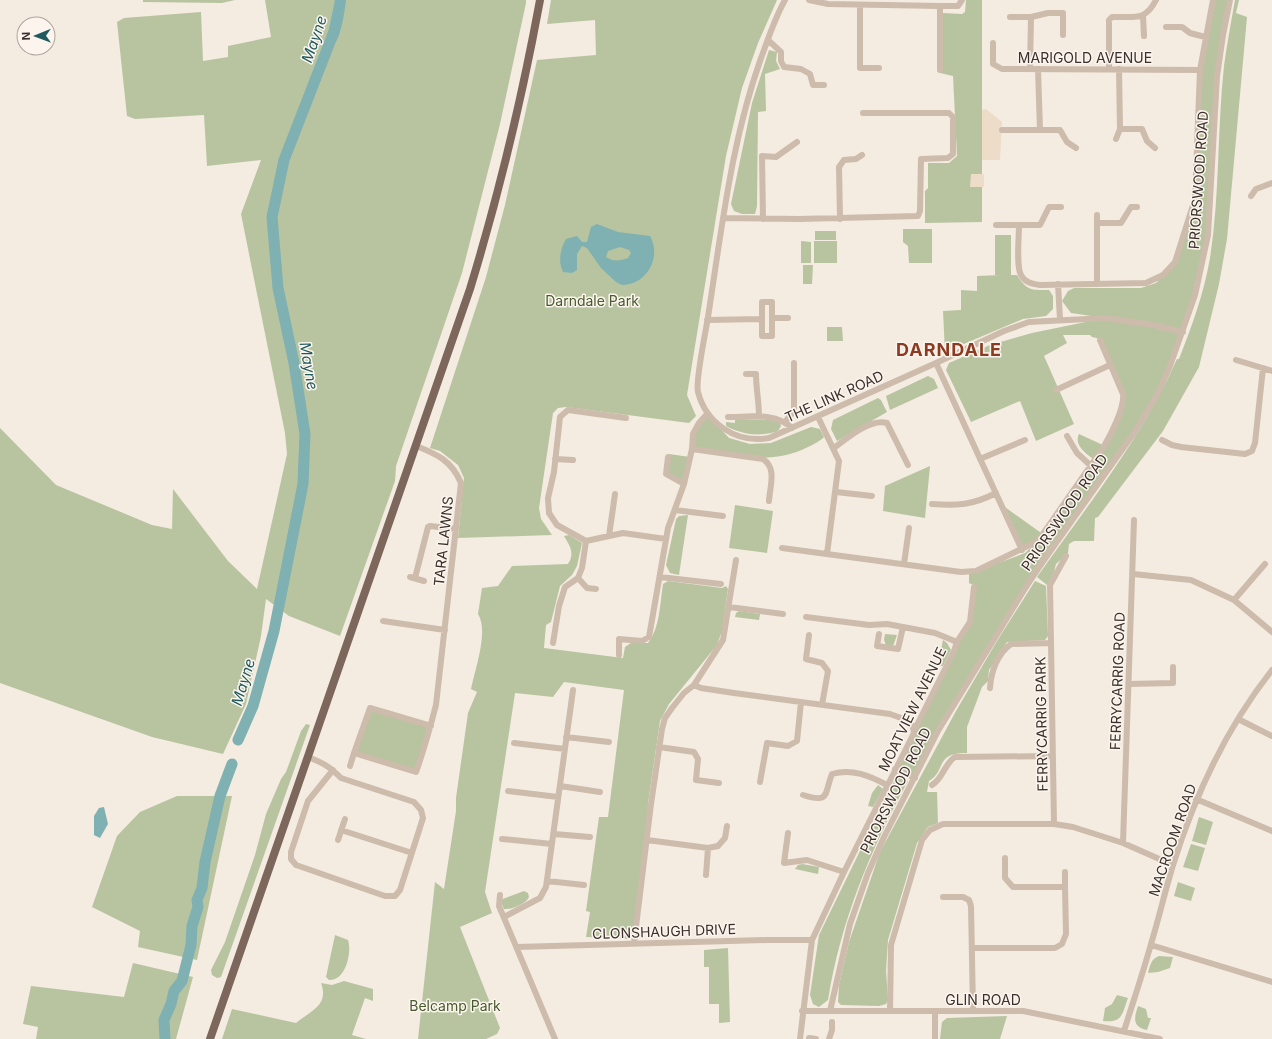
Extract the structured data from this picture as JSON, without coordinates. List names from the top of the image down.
{
  "streets": {
    "street": [
      "MARIGOLD AVENUE",
      "PRIORSWOOD ROAD",
      "THE LINK ROAD",
      "TARA LAWNS",
      "FERRYCARRIG ROAD",
      "MOATVIEW AVENUE",
      "FERRYCARRIG PARK",
      "MACROOM ROAD",
      "CLONSHAUGH DRIVE",
      "GLIN ROAD"
    ]
  },
  "crossings": [
    ["PRIORSWOOD ROAD", "THE LINK ROAD"],
    ["PRIORSWOOD ROAD", "GLIN ROAD"],
    ["MOATVIEW AVENUE", "CLONSHAUGH DRIVE"],
    ["MOATVIEW AVENUE", "GLIN ROAD"],
    ["MACROOM ROAD", "GLIN ROAD"]
  ],
  "districts": ["DARNDALE"],
  "water": ["Mayne"],
  "parks": ["Darndale Park", "Belcamp Park"],
  "north": "left"
}
